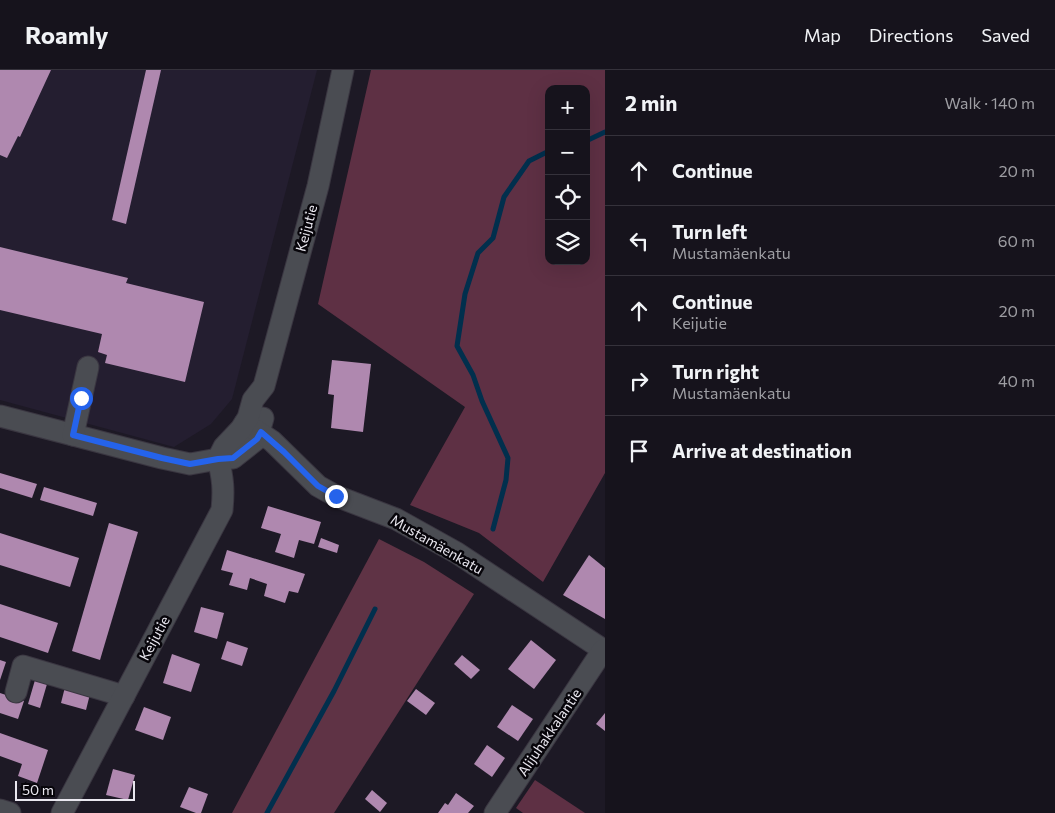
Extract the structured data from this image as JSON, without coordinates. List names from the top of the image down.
{
  "streets": {
    "street": ["Keijutie", "Mustamäenkatu", "Alijuhakkalantie"]
  },
  "crossings": [
    ["Keijutie", "Mustamäenkatu"],
    ["Mustamäenkatu", "Alijuhakkalantie"]
  ],
  "scale_bar": "50 m",
  "page": {
    "header": "Roamly",
    "nav": ["Map", "Directions", "Saved"],
    "heading": ["2 min", "Walk · 140 m"],
    "map_buttons": ["+", "−"],
    "list": [
      ["Continue", "20 m"],
      ["Turn left", "Mustamäenkatu", "60 m"],
      ["Continue", "Keijutie", "20 m"],
      ["Turn right", "Mustamäenkatu", "40 m"],
      "Arrive at destination"
    ],
    "scale": "50 m"
  }
}
